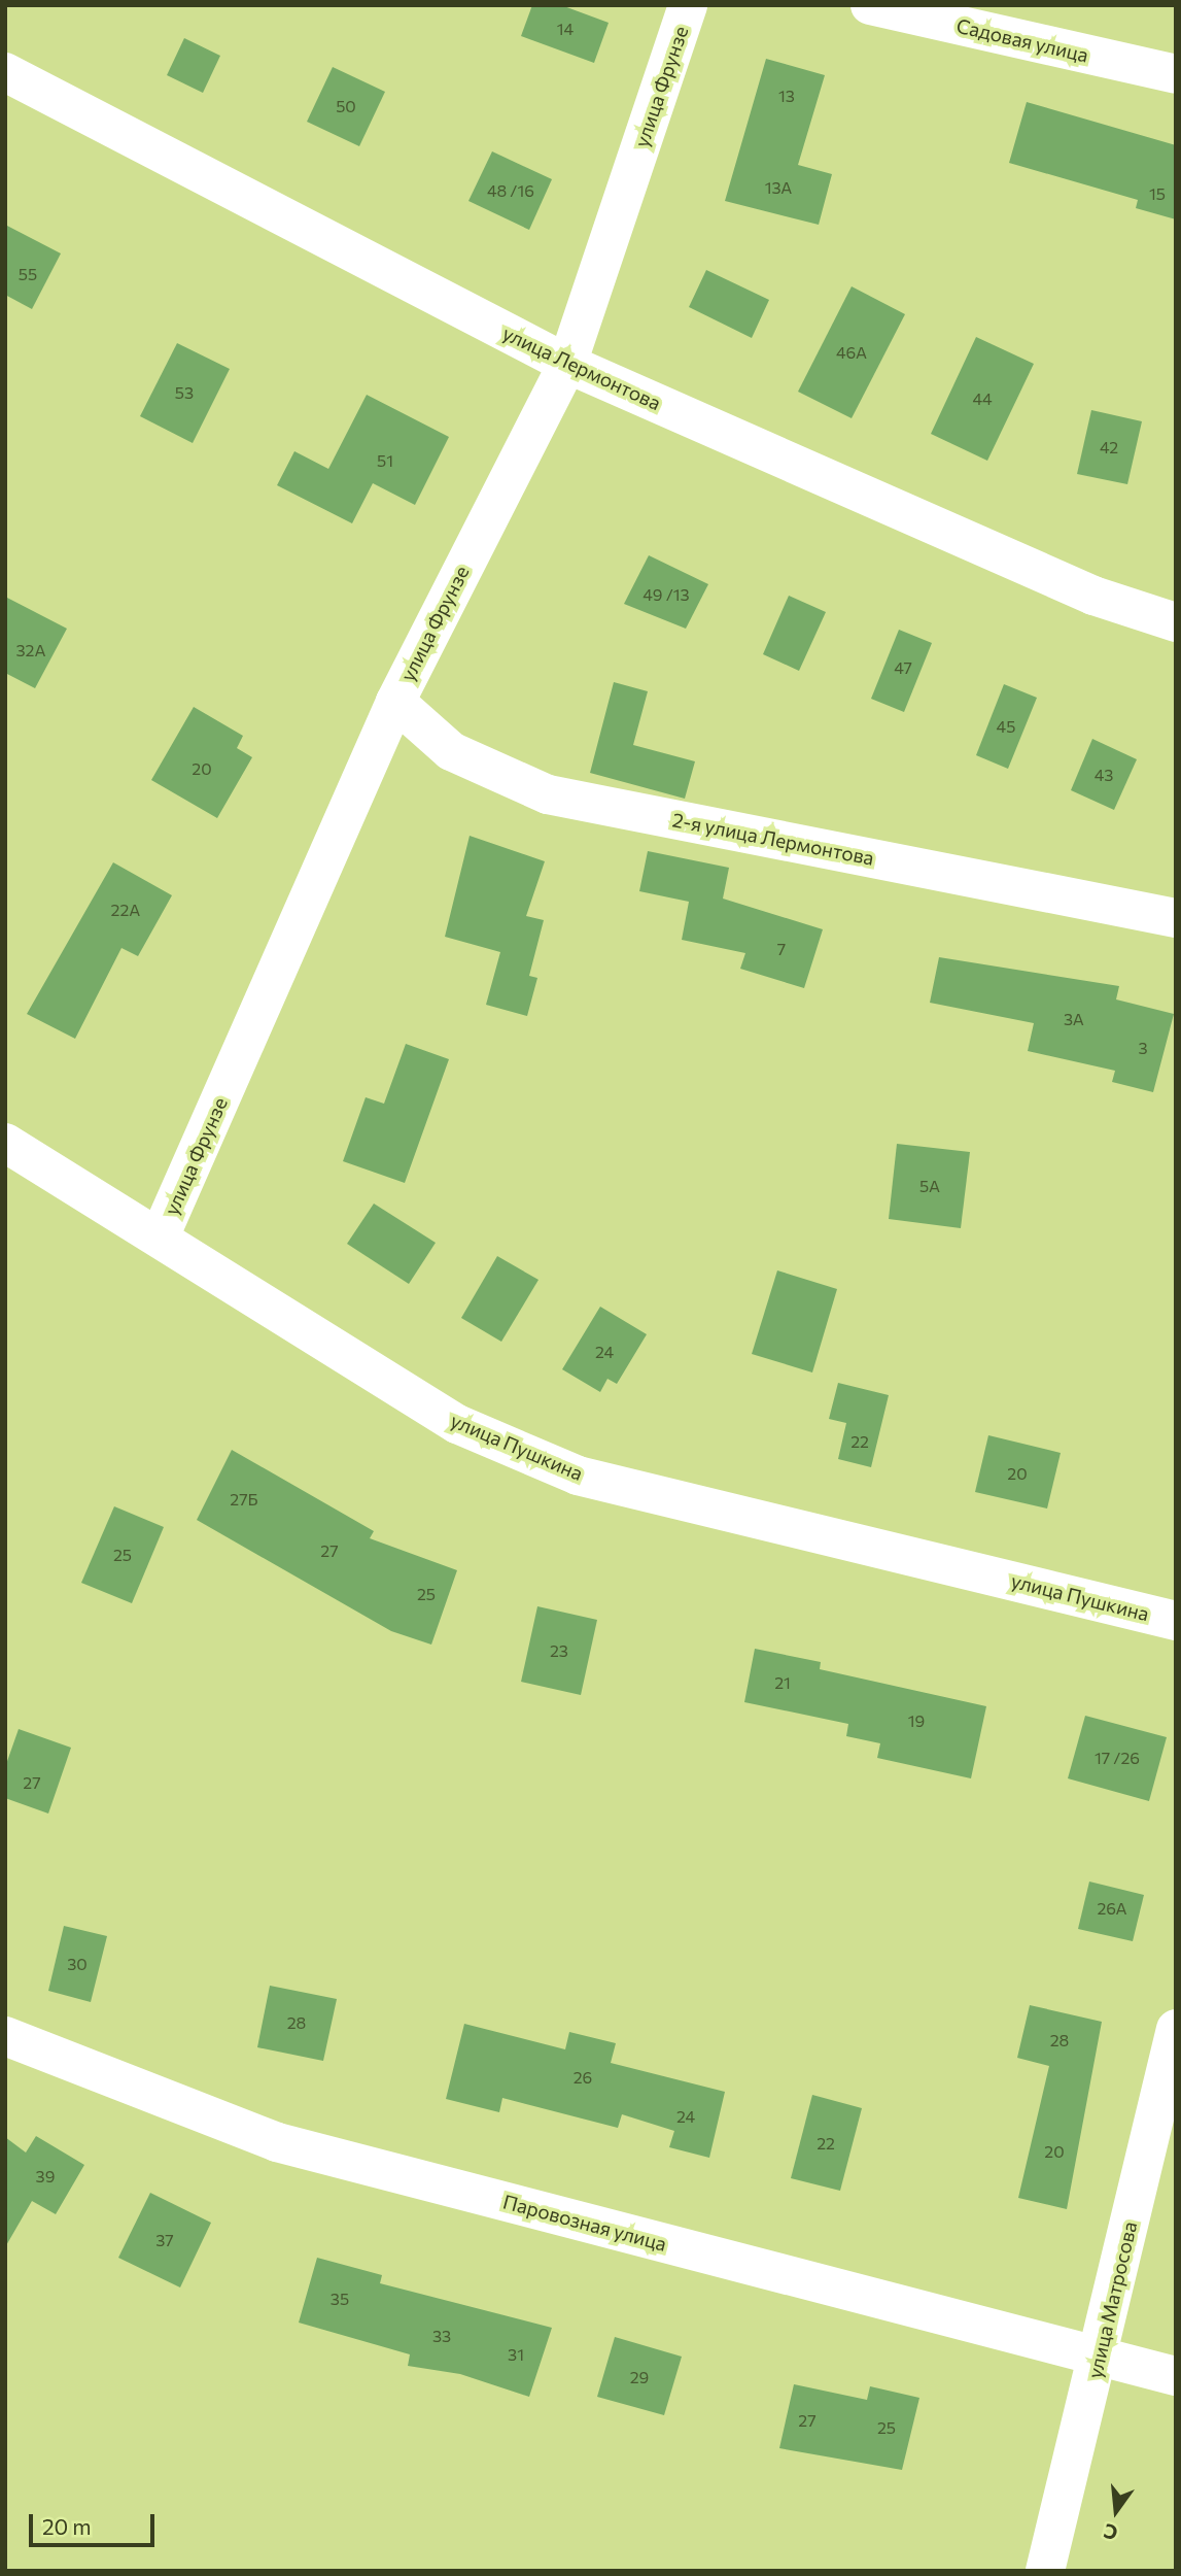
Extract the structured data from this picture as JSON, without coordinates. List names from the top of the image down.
{
  "streets": {
    "street": [
      "Садовая улица",
      "улица Фрунзе",
      "улица Лермонтова",
      "2-я улица Лермонтова",
      "улица Пушкина",
      "Паровозная улица",
      "улица Матросова"
    ]
  },
  "crossings": [
    ["улица Фрунзе", "улица Лермонтова"],
    ["улица Фрунзе", "2-я улица Лермонтова"],
    ["улица Фрунзе", "улица Пушкина"],
    ["Паровозная улица", "улица Матросова"]
  ],
  "house_numbers": [
    "14",
    "13",
    "50",
    "13А",
    "48 /16",
    "15",
    "55",
    "46А",
    "53",
    "44",
    "42",
    "51",
    "49 /13",
    "32А",
    "47",
    "45",
    "20",
    "43",
    "22А",
    "7",
    "3А",
    "3",
    "5А",
    "24",
    "22",
    "20",
    "27Б",
    "27",
    "25",
    "25",
    "23",
    "21",
    "19",
    "17 /26",
    "27",
    "26А",
    "30",
    "28",
    "28",
    "26",
    "24",
    "22",
    "20",
    "39",
    "37",
    "35",
    "33",
    "31",
    "29",
    "27",
    "25"
  ],
  "scale_bar": "20 m",
  "north": "bottom"
}
